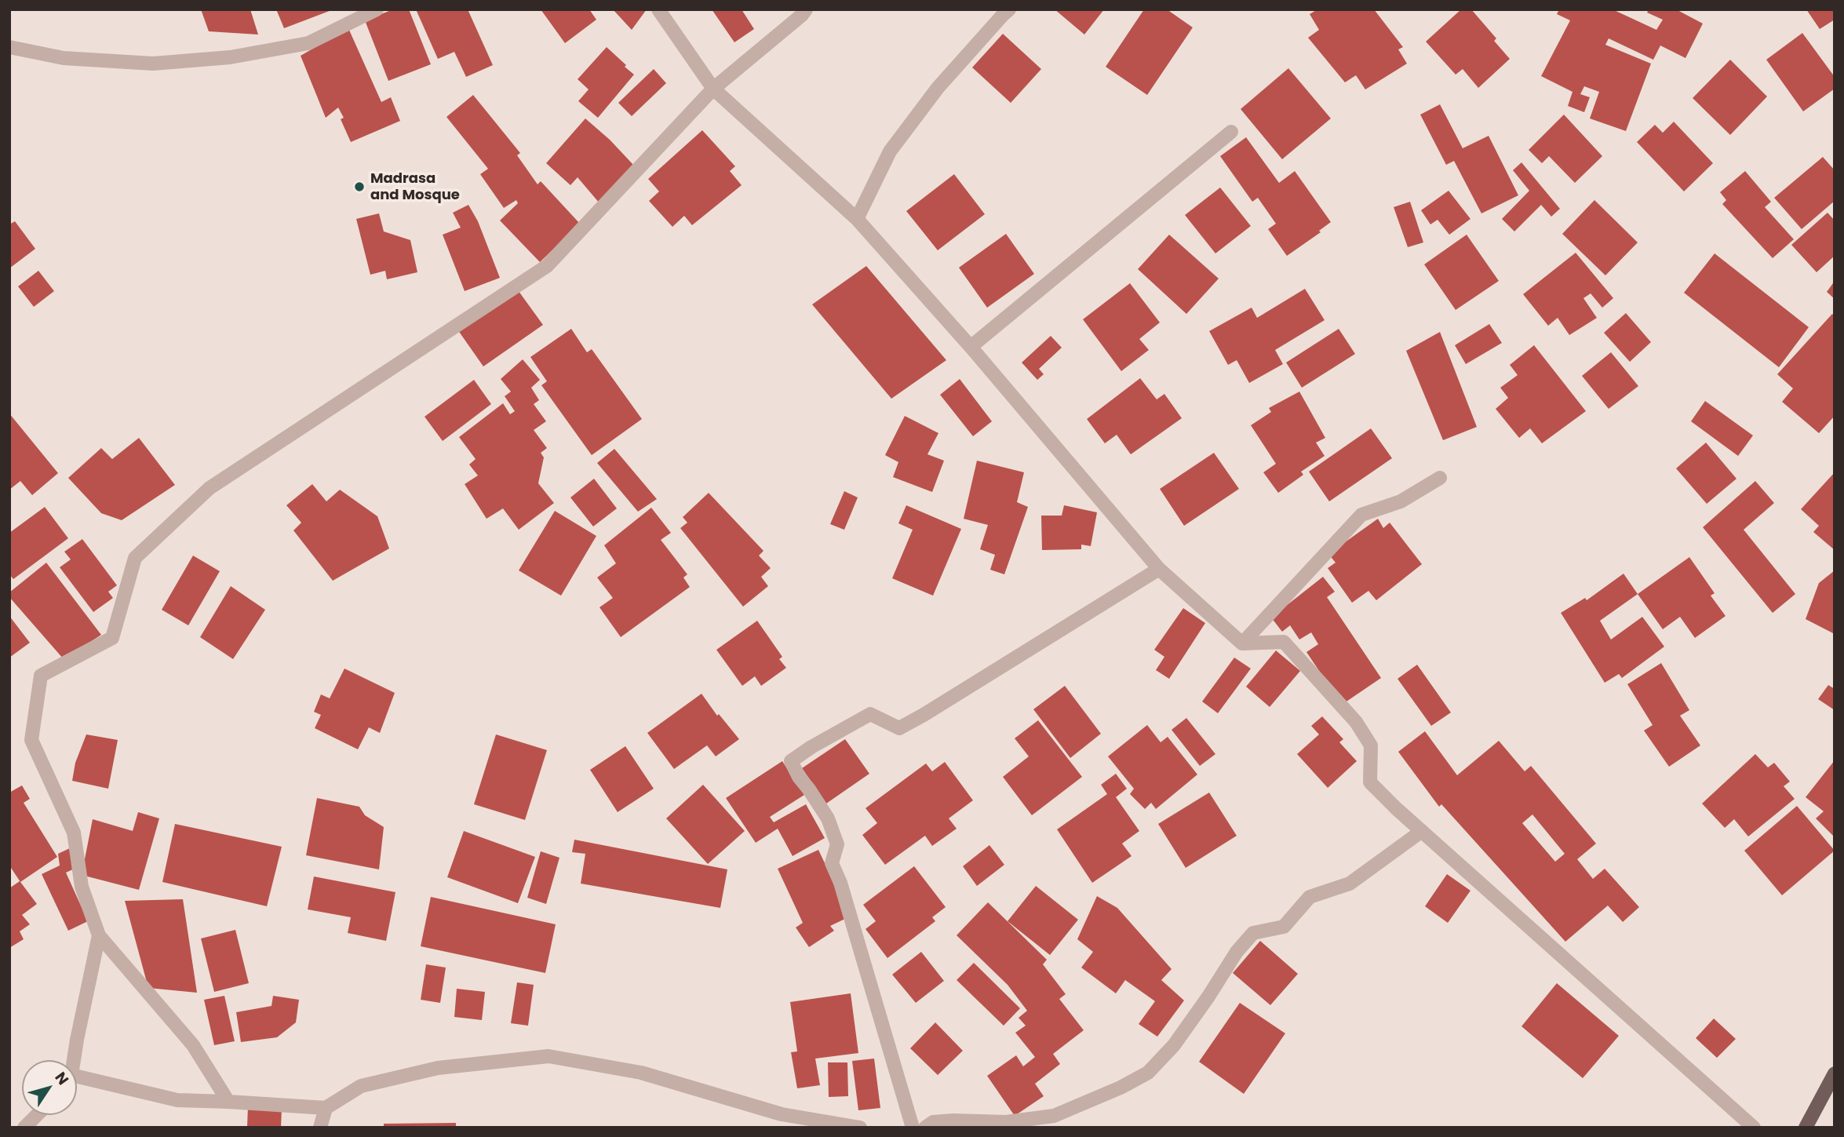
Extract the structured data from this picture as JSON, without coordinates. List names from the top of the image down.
{
  "places": ["Madrasa and Mosque"],
  "north": "top right"
}
